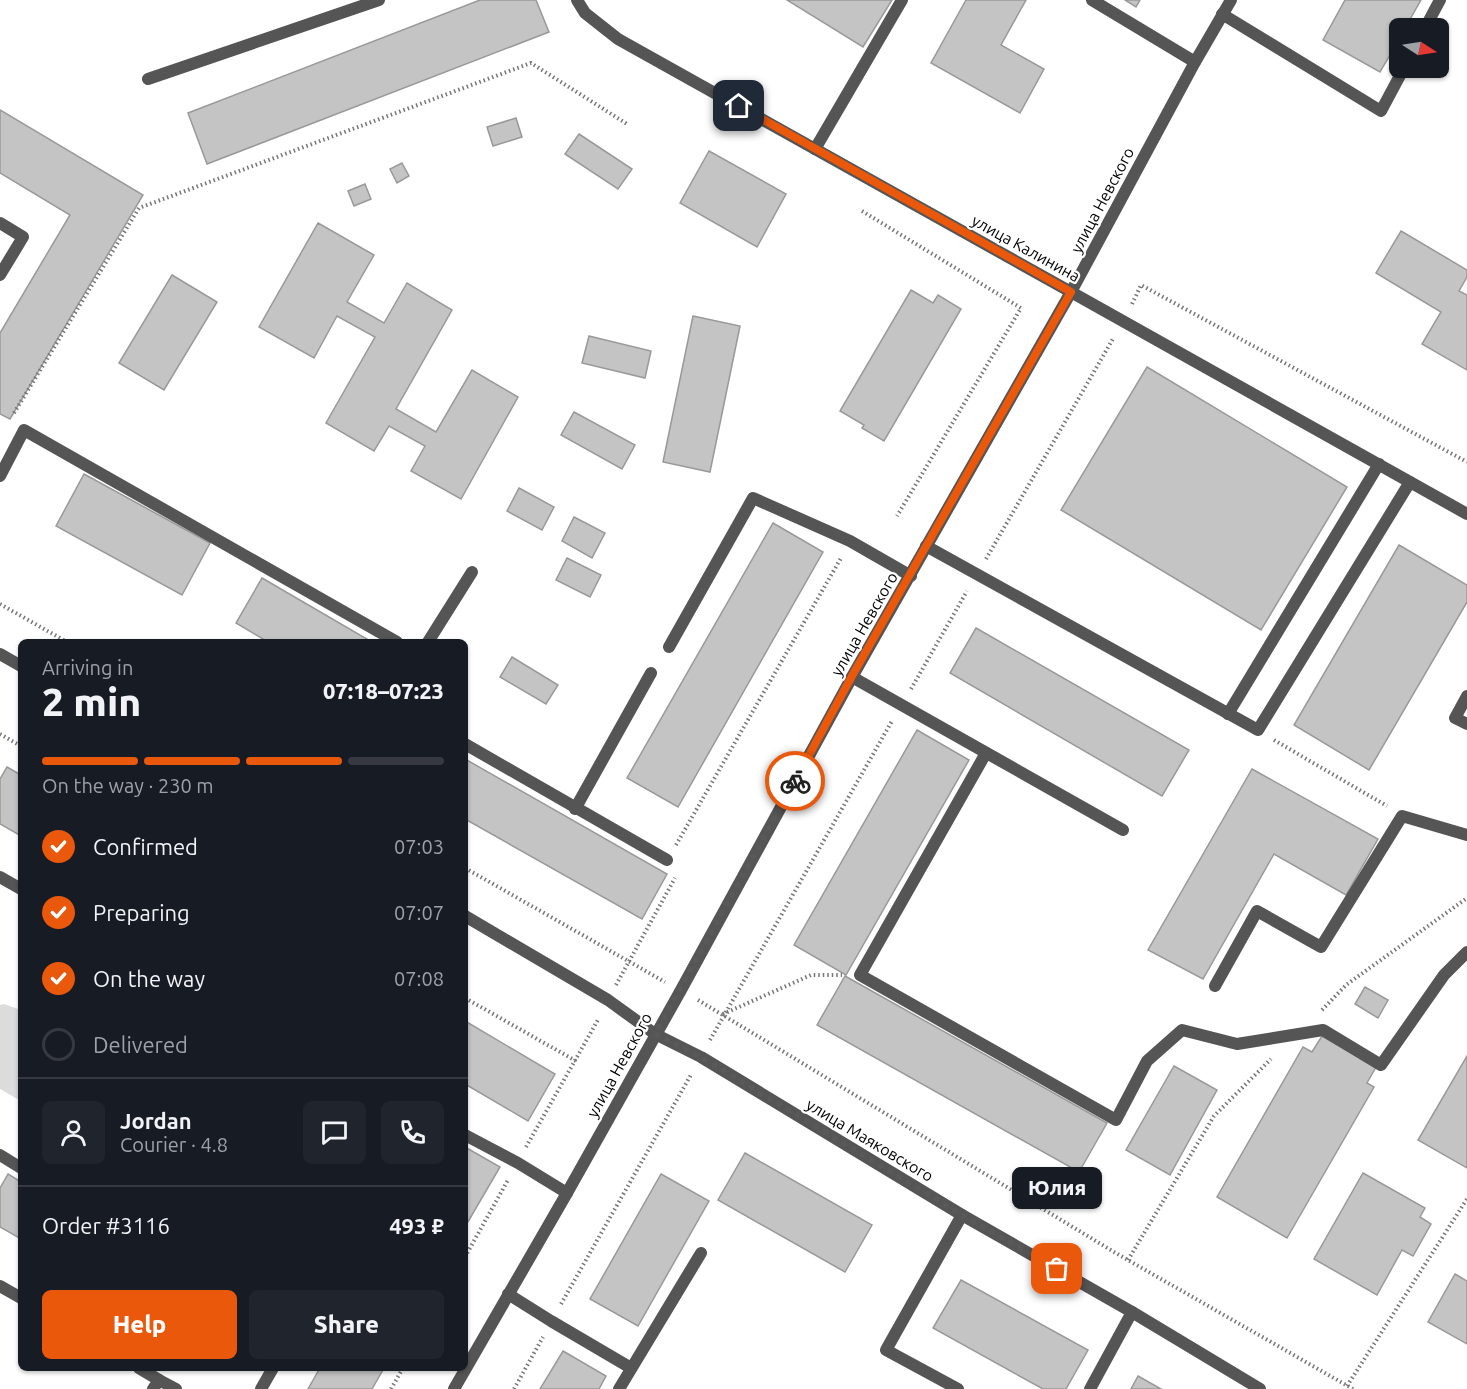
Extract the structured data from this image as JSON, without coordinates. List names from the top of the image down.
{
  "streets": {
    "street": ["улица Невского", "улица Калинина", "улица Маяковского"]
  },
  "crossings": [
    ["улица Невского", "улица Калинина"],
    ["улица Невского", "улица Маяковского"]
  ],
  "places": ["Юлия"],
  "north": "right",
  "page": {
    "heading": ["2 min", "Arriving in", "07:18–07:23"],
    "panel": [
      "Jordan",
      "Courier · 4.8",
      "Order #3116",
      "493 ₽"
    ],
    "bar": "On the way · 230 m",
    "list": [
      ["Confirmed", "07:03"],
      ["Preparing", "07:07"],
      ["On the way", "07:08"],
      "Delivered"
    ],
    "bubble": "Юлия",
    "buttons": ["Help", "Share"]
  }
}
